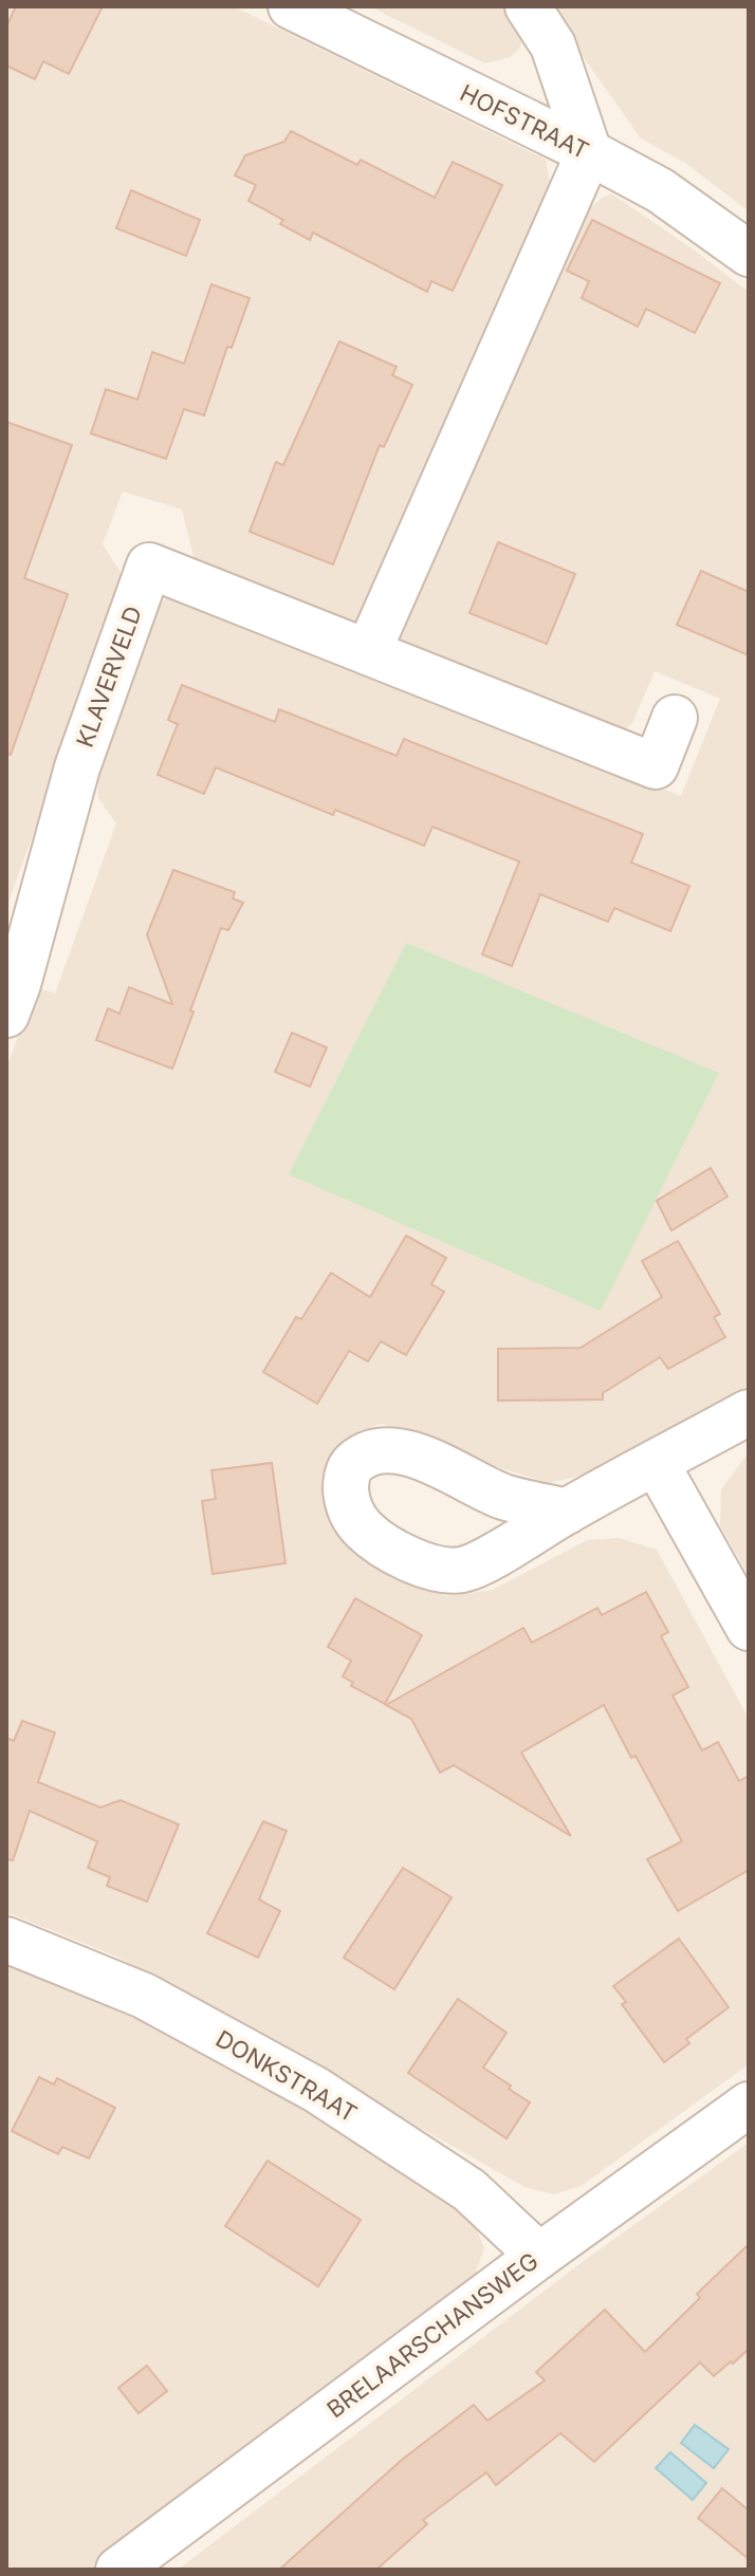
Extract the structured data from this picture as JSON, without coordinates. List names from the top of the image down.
{
  "streets": {
    "street": [
      "HOFSTRAAT",
      "KLAVERVELD",
      "DONKSTRAAT",
      "BRELAARSCHANSWEG"
    ]
  },
  "crossings": [
    ["DONKSTRAAT", "BRELAARSCHANSWEG"]
  ]
}
